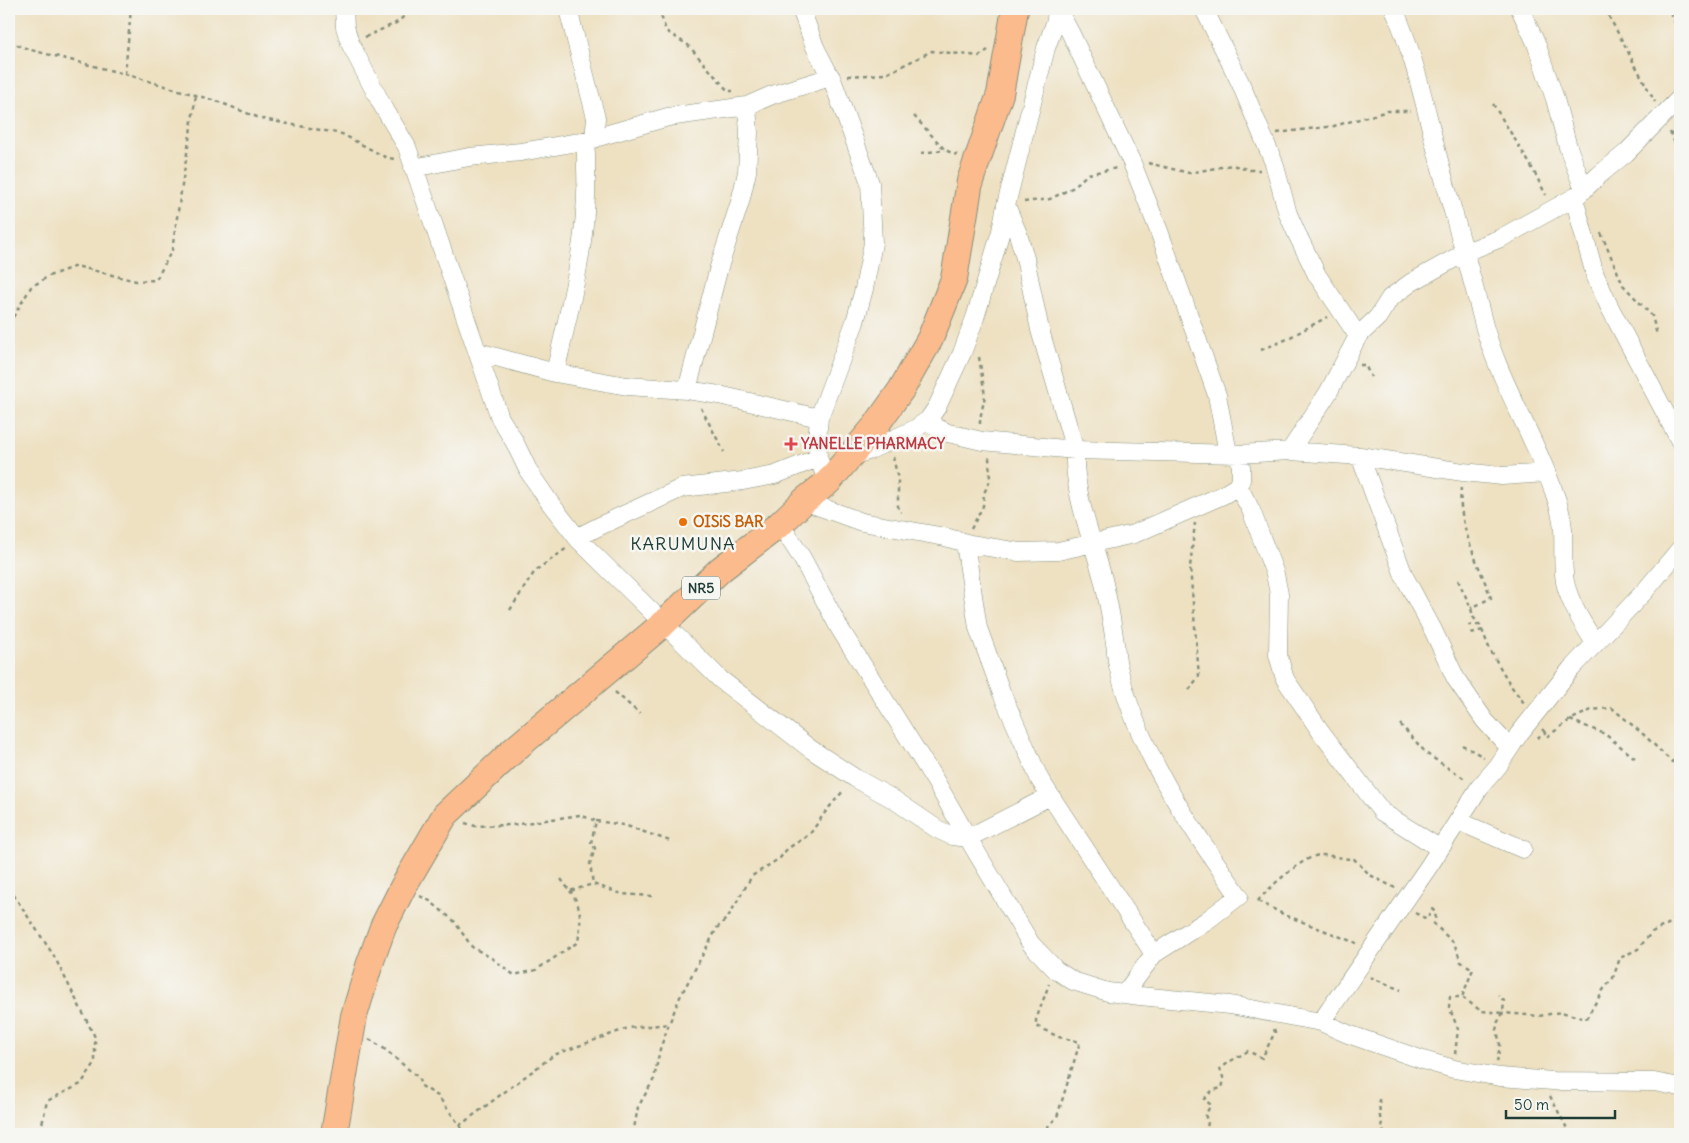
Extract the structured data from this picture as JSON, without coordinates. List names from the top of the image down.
{
  "streets": {
    "highway": ["NR5"]
  },
  "districts": ["KARUMUNA"],
  "places": {
    "health": ["YANELLE PHARMACY"],
    "other": ["OISiS BAR"]
  },
  "scale_bar": "50 m"
}
